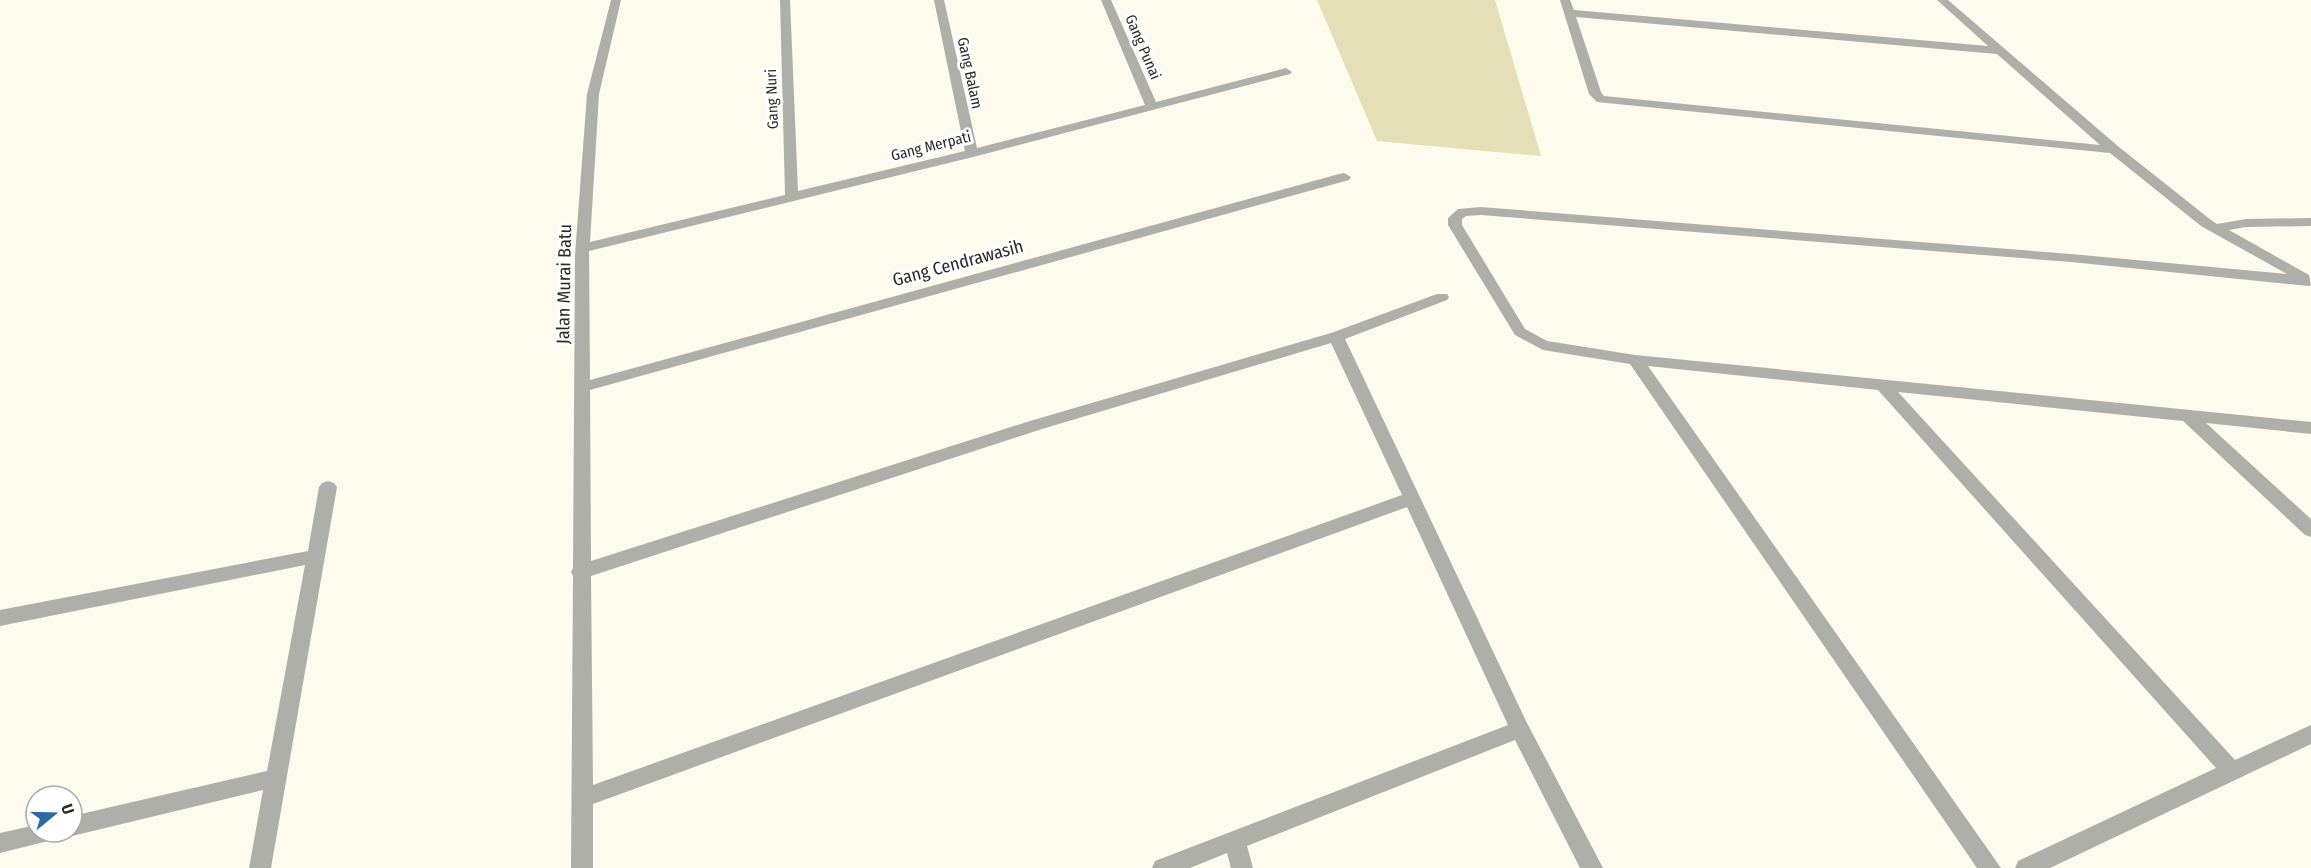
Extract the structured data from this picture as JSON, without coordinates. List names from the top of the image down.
{
  "streets": {
    "street": [
      "Gang Punai",
      "Gang Balam",
      "Gang Nuri",
      "Gang Merpati",
      "Gang Cendrawasih",
      "Jalan Murai Batu"
    ]
  },
  "crossings": [
    ["Gang Punai", "Gang Merpati"],
    ["Gang Balam", "Gang Merpati"],
    ["Gang Nuri", "Gang Merpati"],
    ["Gang Merpati", "Jalan Murai Batu"],
    ["Gang Cendrawasih", "Jalan Murai Batu"]
  ],
  "north": "right"
}
